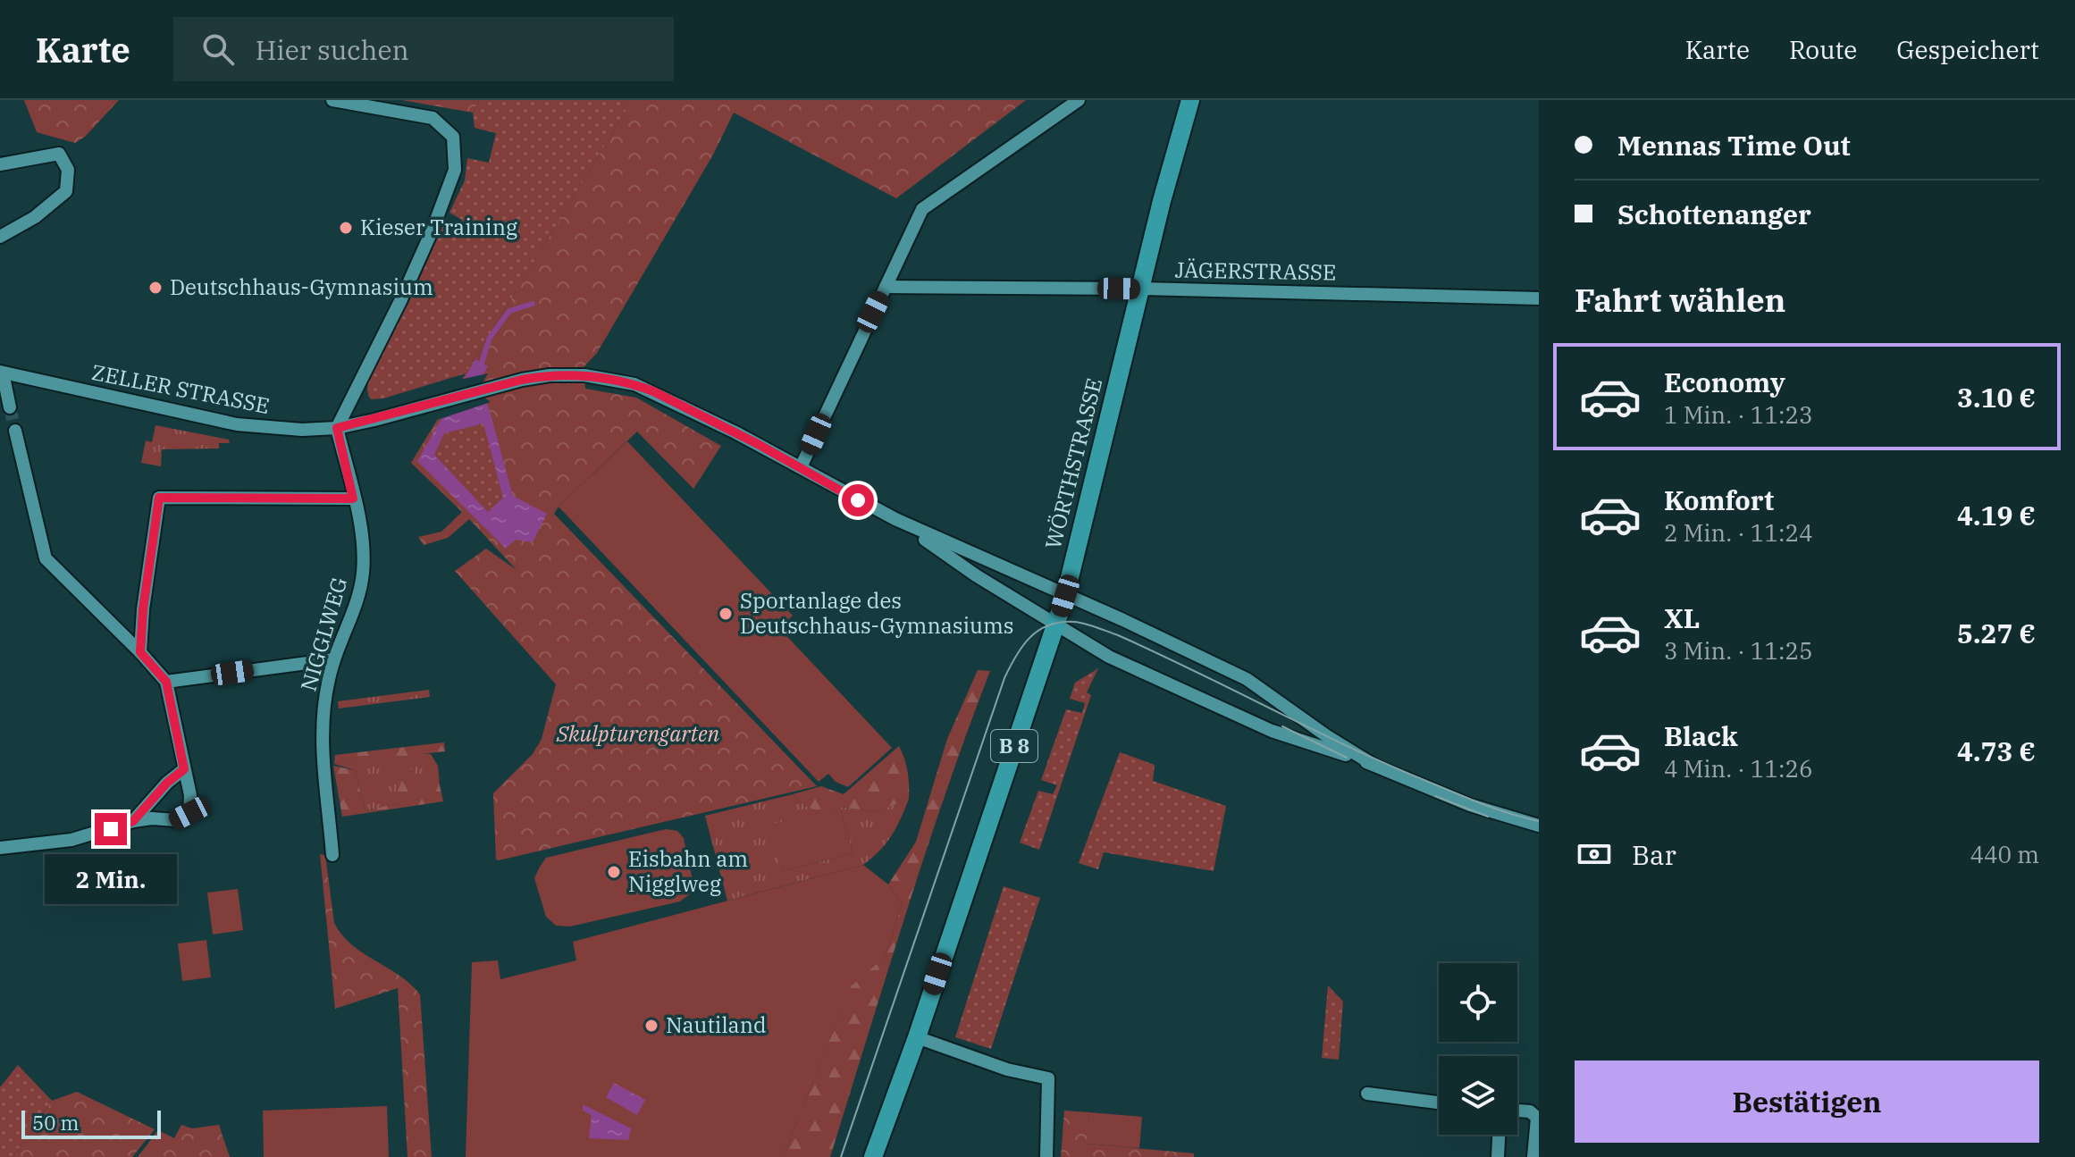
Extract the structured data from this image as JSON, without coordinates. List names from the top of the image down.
{
  "streets": {
    "main road": ["WÖRTHSTRASSE", "B 8"],
    "street": ["JÄGERSTRASSE", "ZELLER STRASSE", "NIGGLWEG"]
  },
  "crossings": [
    ["JÄGERSTRASSE", "WÖRTHSTRASSE"],
    ["ZELLER STRASSE", "NIGGLWEG"]
  ],
  "parks": ["Skulpturengarten"],
  "places": [
    "Kieser Training",
    "Deutschhaus-Gymnasium",
    "Sportanlage des Deutschhaus-Gymnasiums",
    "Eisbahn am Nigglweg",
    "Nautiland"
  ],
  "scale_bar": "50 m",
  "page": {
    "header": "Karte",
    "search": "Hier suchen",
    "nav": ["Karte", "Route", "Gespeichert"],
    "banner": ["Mennas Time Out", "Schottenanger"],
    "heading": "Fahrt wählen",
    "list": [
      {
        "name": "Economy",
        "note": "1 Min. · 11:23",
        "value": "3.10 €"
      },
      {
        "name": "Komfort",
        "note": "2 Min. · 11:24",
        "value": "4.19 €"
      },
      {
        "name": "XL",
        "note": "3 Min. · 11:25",
        "value": "5.27 €"
      },
      {
        "name": "Black",
        "note": "4 Min. · 11:26",
        "value": "4.73 €"
      }
    ],
    "pay": ["Bar", "440 m"],
    "bubble": "2 Min.",
    "buttons": "Bestätigen",
    "scale": "50 m"
  }
}
